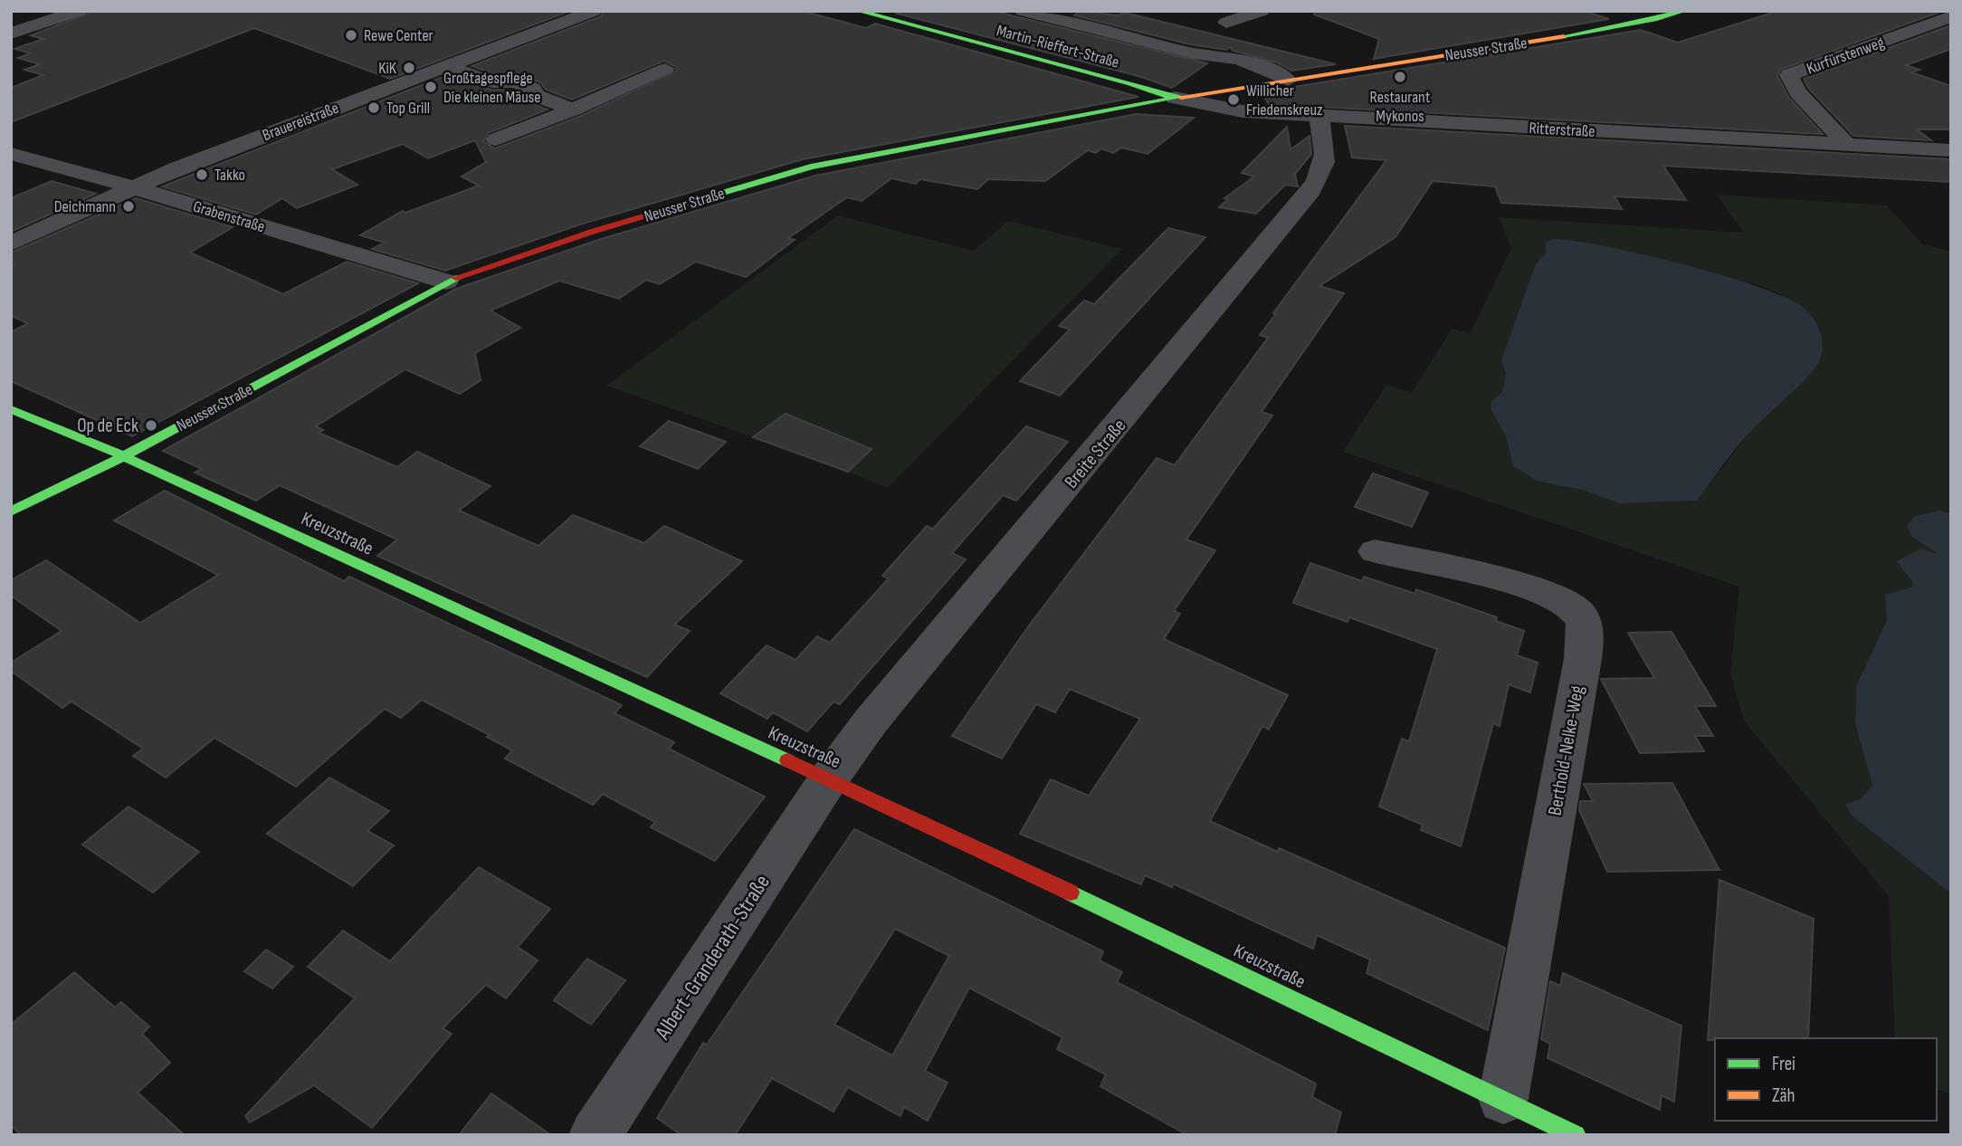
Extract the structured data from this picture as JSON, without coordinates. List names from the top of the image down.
{
  "streets": {
    "street": [
      "Martin-Rieffert-Straße",
      "Neusser Straße",
      "Kurfürstenweg",
      "Brauereistraße",
      "Ritterstraße",
      "Grabenstraße",
      "Breite Straße",
      "Kreuzstraße",
      "Berthold-Nelke-Weg",
      "Albert-Granderath-Straße"
    ]
  },
  "crossings": [
    ["Martin-Rieffert-Straße", "Neusser Straße"],
    ["Martin-Rieffert-Straße", "Ritterstraße"],
    ["Neusser Straße", "Ritterstraße"],
    ["Neusser Straße", "Grabenstraße"],
    ["Neusser Straße", "Kreuzstraße"],
    ["Kurfürstenweg", "Ritterstraße"],
    ["Brauereistraße", "Grabenstraße"],
    ["Ritterstraße", "Breite Straße"],
    ["Breite Straße", "Kreuzstraße"],
    ["Breite Straße", "Albert-Granderath-Straße"],
    ["Kreuzstraße", "Berthold-Nelke-Weg"],
    ["Kreuzstraße", "Albert-Granderath-Straße"]
  ],
  "places": [
    "Rewe Center",
    "KiK",
    "Restaurant Mykonos",
    "Großtagespflege Die kleinen Mäuse",
    "Willicher Friedenskreuz",
    "Top Grill",
    "Takko",
    "Deichmann",
    "Op de Eck"
  ],
  "legend": ["Frei", "Zäh"]
}
